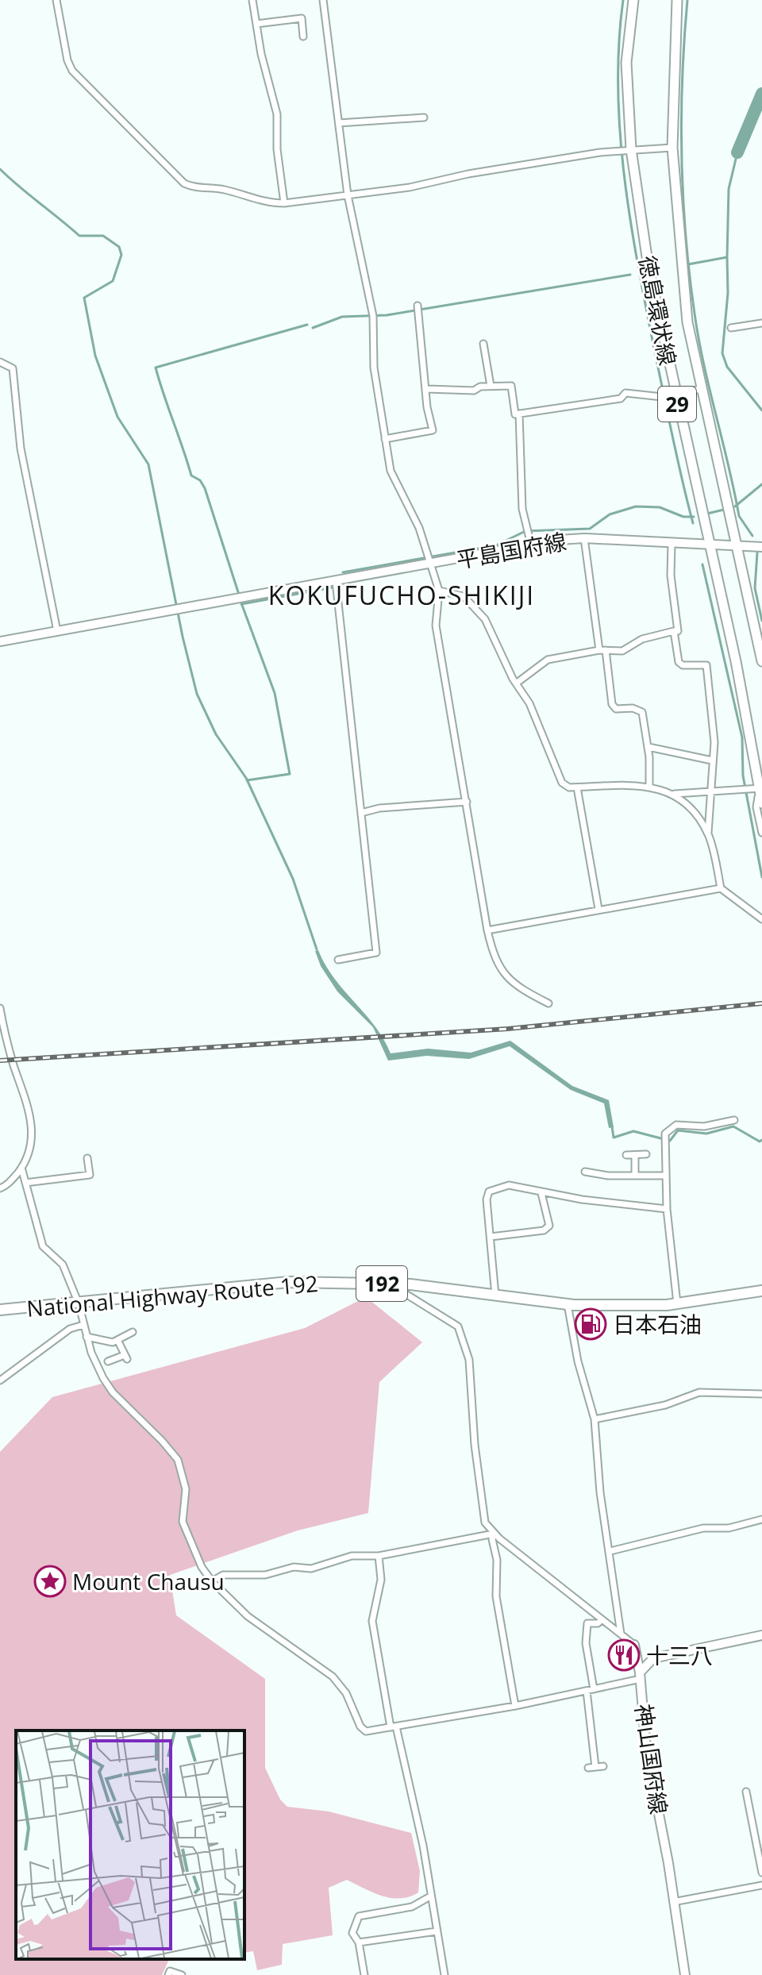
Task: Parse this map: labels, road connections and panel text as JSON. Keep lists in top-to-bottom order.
{
  "streets": {
    "highway": ["192", "National Highway Route 192"],
    "main road": [
      "徳島環状線",
      "29",
      "平島国府線",
      "神山国府線"
    ]
  },
  "crossings": [
    ["徳島環状線", "平島国府線"]
  ],
  "districts": ["KOKUFUCHO-SHIKIJI"],
  "places": {
    "fuel station": ["日本石油"],
    "place": ["Mount Chausu"],
    "restaurant": ["十三八"]
  }
}
